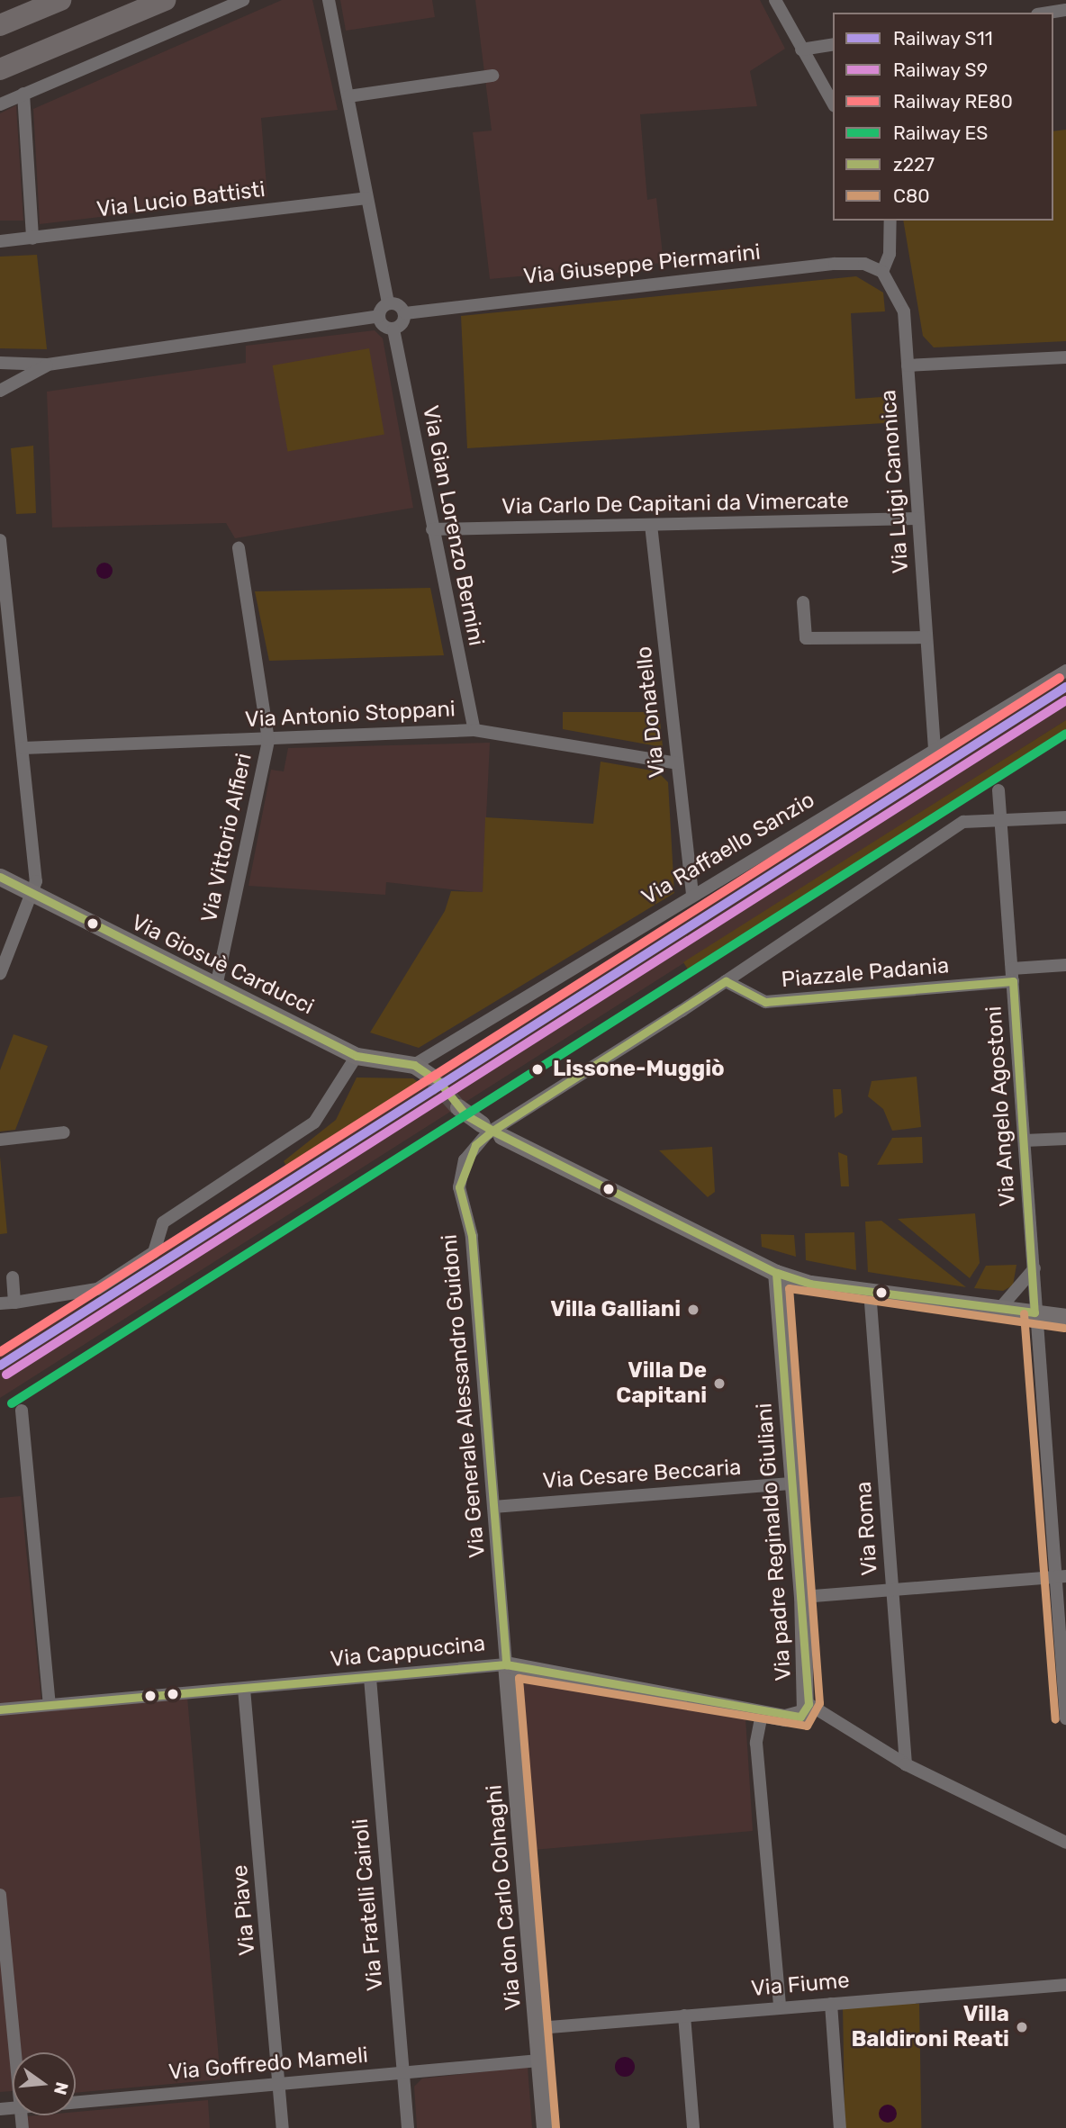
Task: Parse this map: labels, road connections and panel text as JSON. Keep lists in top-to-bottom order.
{
  "streets": {
    "street": [
      "Via Lucio Battisti",
      "Via Giuseppe Piermarini",
      "Via Luigi Canonica",
      "Via Carlo De Capitani da Vimercate",
      "Via Gian Lorenzo Bernini",
      "Via Donatello",
      "Via Antonio Stoppani",
      "Via Vittorio Alfieri",
      "Via Raffaello Sanzio",
      "Via Giosuè Carducci",
      "Piazzale Padania",
      "Via Angelo Agostoni",
      "Via Generale Alessandro Guidoni",
      "Via Cesare Beccaria",
      "Via Roma",
      "Via padre Reginaldo Giuliani",
      "Via Cappuccina",
      "Via don Carlo Colnaghi",
      "Via Fratelli Cairoli",
      "Via Piave",
      "Via Fiume",
      "Via Goffredo Mameli"
    ]
  },
  "crossings": [
    ["Via Giuseppe Piermarini", "Via Luigi Canonica"],
    ["Via Luigi Canonica", "Via Carlo De Capitani da Vimercate"],
    ["Via Luigi Canonica", "Via Raffaello Sanzio"],
    ["Via Carlo De Capitani da Vimercate", "Via Gian Lorenzo Bernini"],
    ["Via Carlo De Capitani da Vimercate", "Via Donatello"],
    ["Via Gian Lorenzo Bernini", "Via Antonio Stoppani"],
    ["Via Donatello", "Via Antonio Stoppani"],
    ["Via Donatello", "Via Raffaello Sanzio"],
    ["Via Antonio Stoppani", "Via Vittorio Alfieri"],
    ["Via Vittorio Alfieri", "Via Giosuè Carducci"],
    ["Via Raffaello Sanzio", "Via Giosuè Carducci"],
    ["Piazzale Padania", "Via Angelo Agostoni"],
    ["Via Generale Alessandro Guidoni", "Via Cesare Beccaria"],
    ["Via Generale Alessandro Guidoni", "Via Cappuccina"],
    ["Via Generale Alessandro Guidoni", "Via don Carlo Colnaghi"],
    ["Via Cesare Beccaria", "Via padre Reginaldo Giuliani"],
    ["Via Roma", "Via padre Reginaldo Giuliani"],
    ["Via padre Reginaldo Giuliani", "Via Cappuccina"],
    ["Via Cappuccina", "Via don Carlo Colnaghi"],
    ["Via Cappuccina", "Via Fratelli Cairoli"],
    ["Via Cappuccina", "Via Piave"],
    ["Via don Carlo Colnaghi", "Via Fiume"],
    ["Via don Carlo Colnaghi", "Via Goffredo Mameli"],
    ["Via Fratelli Cairoli", "Via Goffredo Mameli"],
    ["Via Piave", "Via Goffredo Mameli"]
  ],
  "places": [
    "Lissone-Muggiò",
    "Villa Galliani",
    "Villa De Capitani",
    "Villa Baldironi Reati"
  ],
  "lines": [
    "rail line RE80",
    "rail line S11",
    "rail line S9",
    "rail line ES",
    "transit line z227",
    "transit line C80"
  ],
  "legend": [
    "Railway S11",
    "Railway S9",
    "Railway RE80",
    "Railway ES",
    "z227",
    "C80"
  ],
  "north": "right"
}
